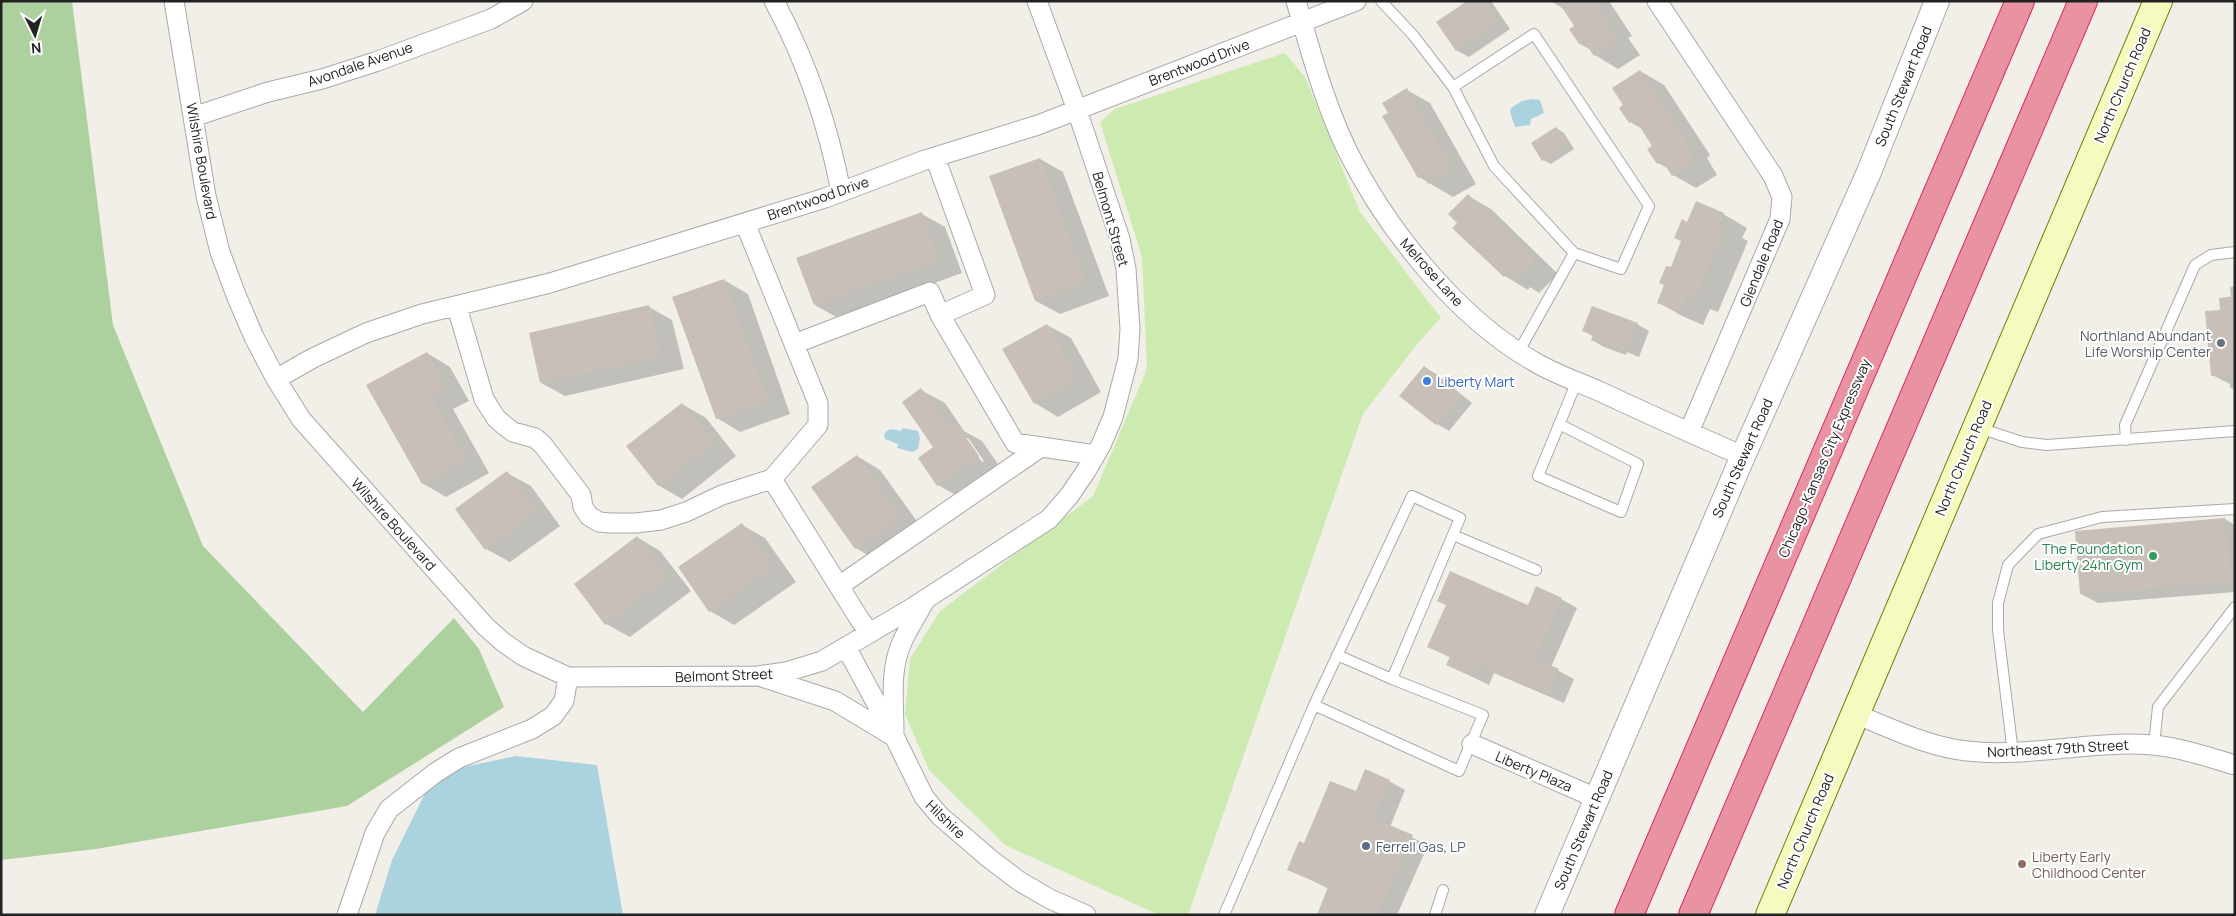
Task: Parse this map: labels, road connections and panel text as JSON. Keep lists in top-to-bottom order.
{
  "streets": {
    "highway": ["Chicago-Kansas City Expressway"],
    "main road": ["North Church Road"],
    "street": [
      "Brentwood Drive",
      "Avondale Avenue",
      "South Stewart Road",
      "Wilshire Boulevard",
      "Belmont Street",
      "Glendale Road",
      "Melrose Lane",
      "Northeast 79th Street",
      "Liberty Plaza",
      "Hilshire"
    ]
  },
  "crossings": [
    ["Brentwood Drive", "Wilshire Boulevard"],
    ["Brentwood Drive", "Belmont Street"],
    ["Brentwood Drive", "Melrose Lane"],
    ["Avondale Avenue", "Wilshire Boulevard"],
    ["North Church Road", "Northeast 79th Street"],
    ["South Stewart Road", "Melrose Lane"],
    ["South Stewart Road", "Liberty Plaza"],
    ["Wilshire Boulevard", "Belmont Street"],
    ["Belmont Street", "Hilshire"],
    ["Glendale Road", "Melrose Lane"]
  ],
  "places": [
    "Northland Abundant Life Worship Center",
    "Liberty Mart",
    "The Foundation Liberty 24hr Gym",
    "Ferrell Gas, LP",
    "Liberty Early Childhood Center"
  ],
  "north": "bottom"
}
